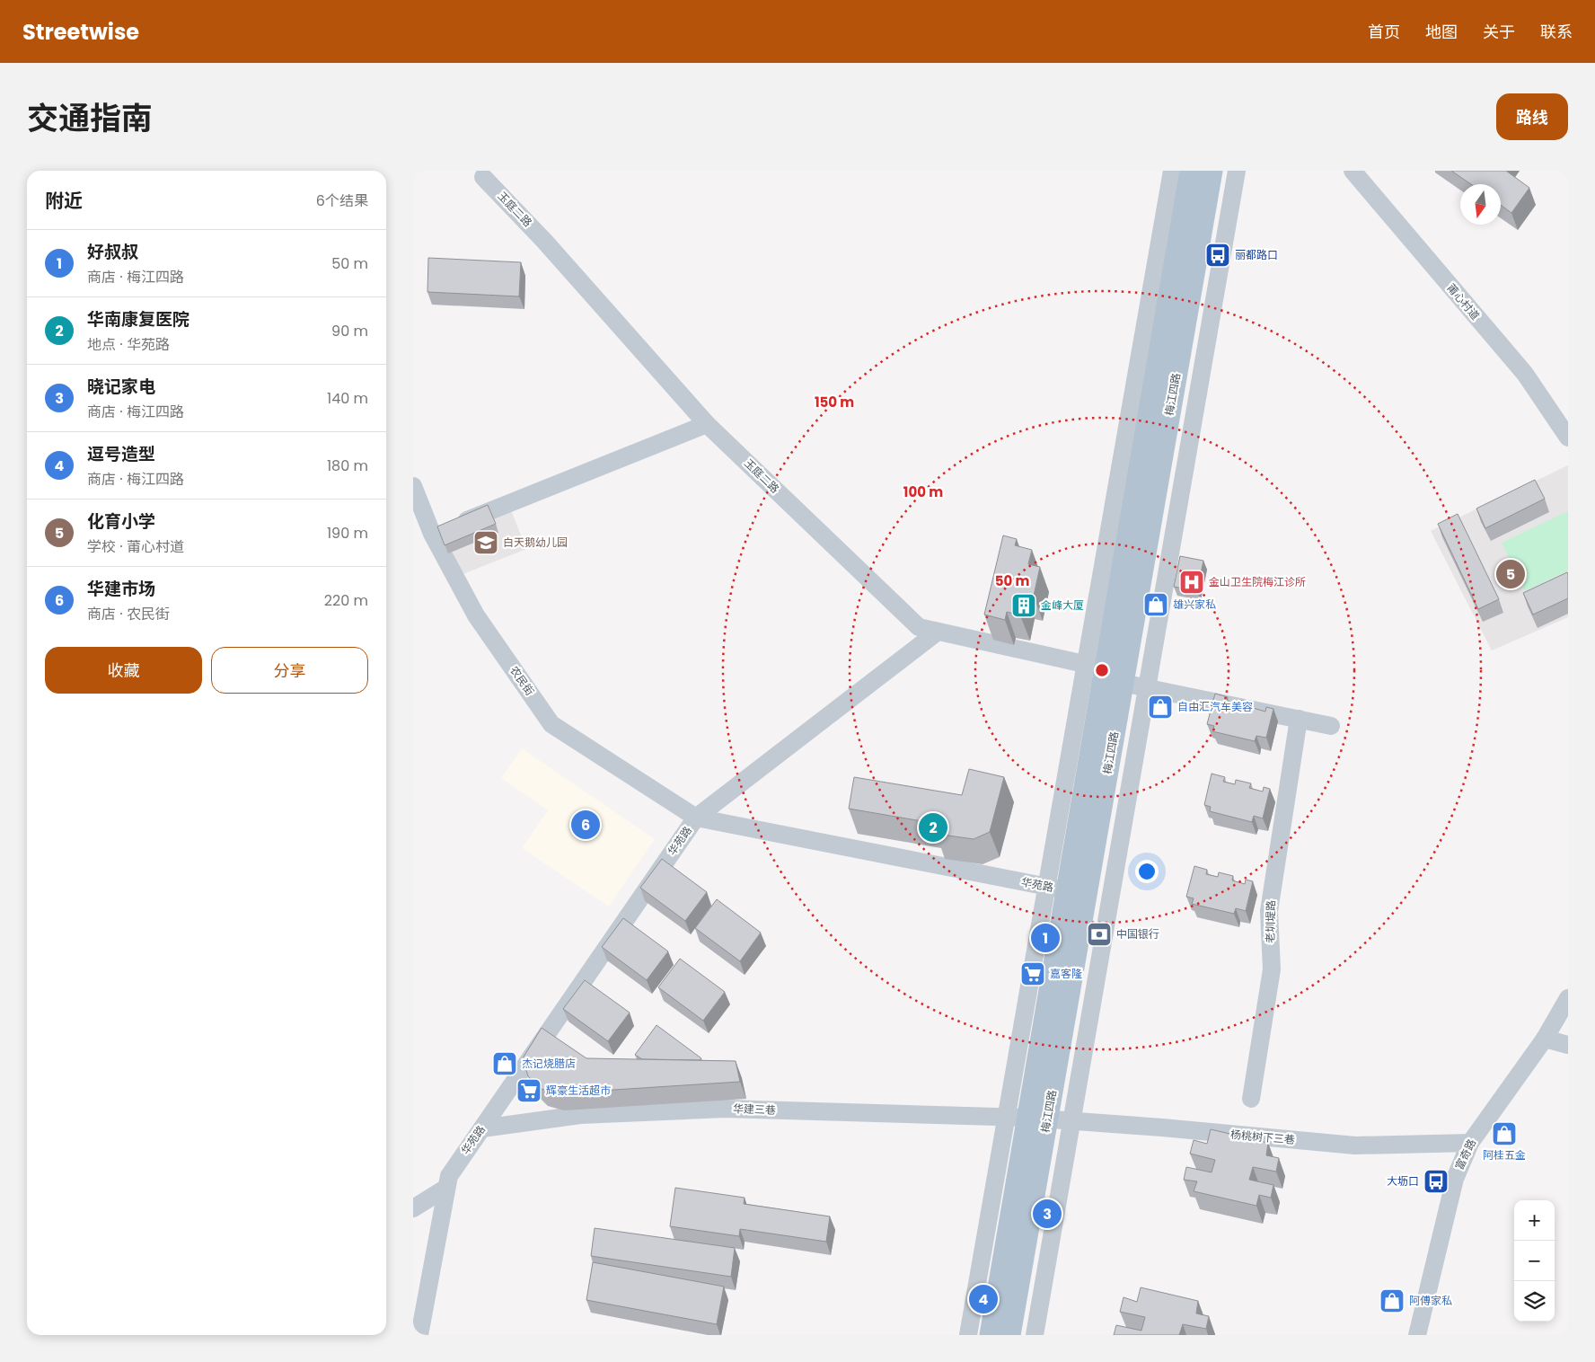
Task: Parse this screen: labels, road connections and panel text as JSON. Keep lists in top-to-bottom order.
{
  "streets": {
    "main road": ["梅江四路"],
    "street": [
      "玉庭二路",
      "莆心村道",
      "农民街",
      "华苑路",
      "老圳堤路",
      "华建三巷",
      "杨桃树下三巷",
      "富奇路"
    ]
  },
  "crossings": [
    ["玉庭二路", "梅江四路"],
    ["玉庭二路", "老圳堤路"],
    ["梅江四路", "华苑路"],
    ["梅江四路", "华建三巷"],
    ["梅江四路", "杨桃树下三巷"],
    ["农民街", "华苑路"],
    ["华苑路", "华建三巷"],
    ["华建三巷", "杨桃树下三巷"],
    ["杨桃树下三巷", "富奇路"]
  ],
  "places": {
    "bus stop": ["丽都路口", "大坜口"],
    "school or university": ["白天鹅幼儿园"],
    "hospital": ["金山卫生院梅江诊所"],
    "shop": [
      "雄兴家私",
      "自由汇汽车美容",
      "杰记烧腊店",
      "阿桂五金",
      "阿傅家私"
    ],
    "building": ["金峰大厦"],
    "bank": ["中国银行"],
    "supermarket": ["嘉客隆", "辉豪生活超市"]
  },
  "north": "bottom",
  "page": {
    "header": "Streetwise",
    "nav": [
      "首页",
      "地图",
      "关于",
      "联系"
    ],
    "title": "交通指南",
    "buttons": [
      "路线",
      ["收藏", "分享"]
    ],
    "heading": ["附近", "6个结果"],
    "list": [
      {
        "mark": "1",
        "name": "好叔叔",
        "note": "商店 · 梅江四路",
        "value": "50 m"
      },
      {
        "mark": "2",
        "name": "华南康复医院",
        "note": "地点 · 华苑路",
        "value": "90 m"
      },
      {
        "mark": "3",
        "name": "晓记家电",
        "note": "商店 · 梅江四路",
        "value": "140 m"
      },
      {
        "mark": "4",
        "name": "逗号造型",
        "note": "商店 · 梅江四路",
        "value": "180 m"
      },
      {
        "mark": "5",
        "name": "化育小学",
        "note": "学校 · 莆心村道",
        "value": "190 m"
      },
      {
        "mark": "6",
        "name": "华建市场",
        "note": "商店 · 农民街",
        "value": "220 m"
      }
    ],
    "pins": [
      "5",
      "6",
      "2",
      "1",
      "3",
      "4"
    ],
    "map_buttons": ["+", "−"]
  },
  "rings": ["150 m", "100 m", "50 m"]
}
